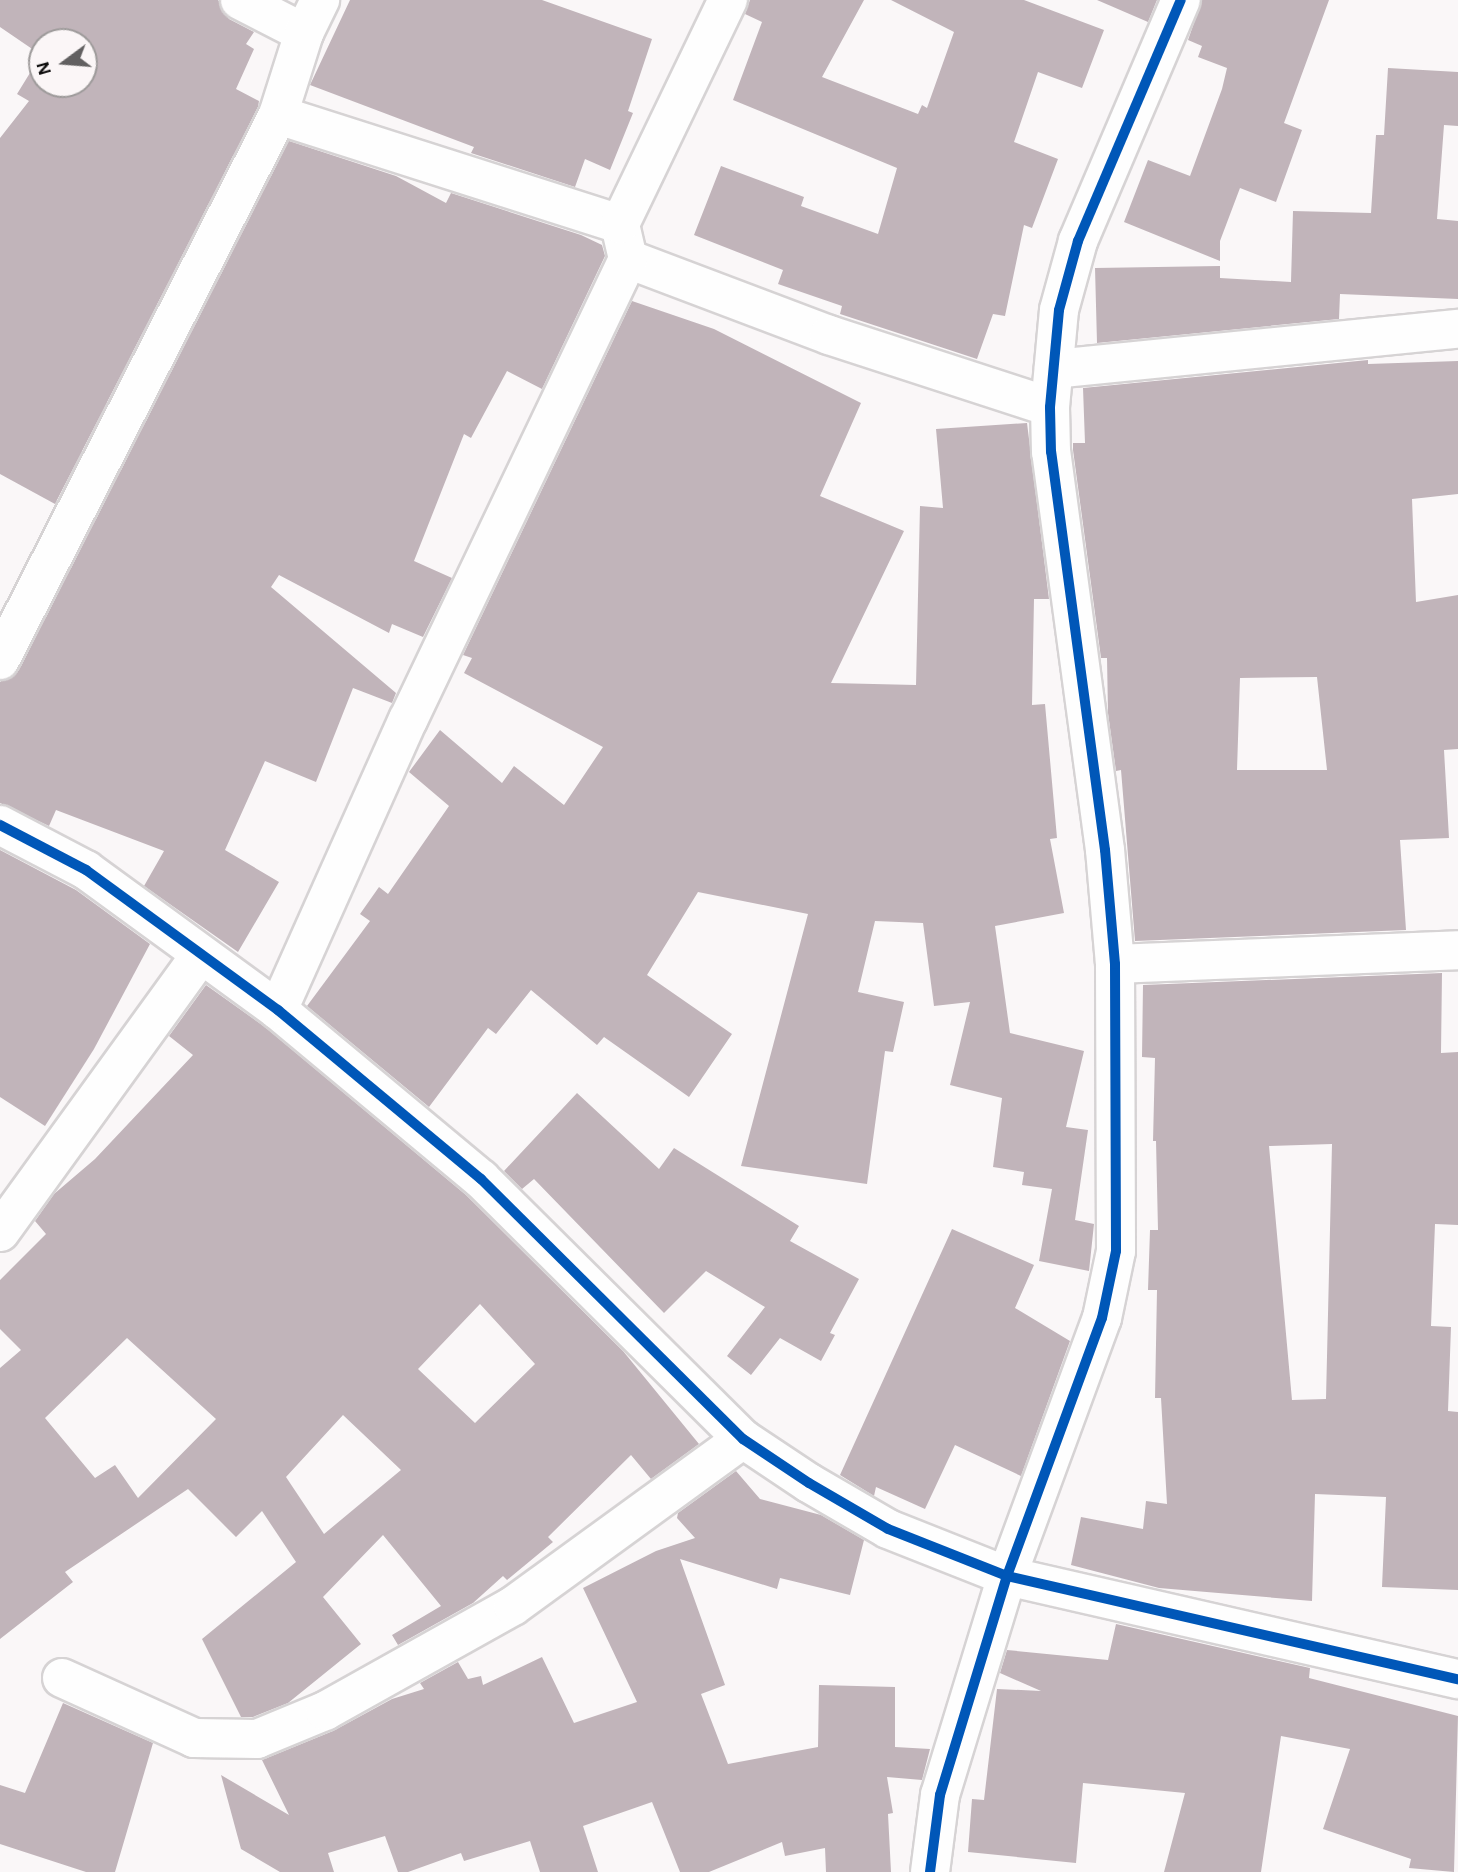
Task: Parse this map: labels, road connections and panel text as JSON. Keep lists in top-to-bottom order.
{
  "north": "left"
}
